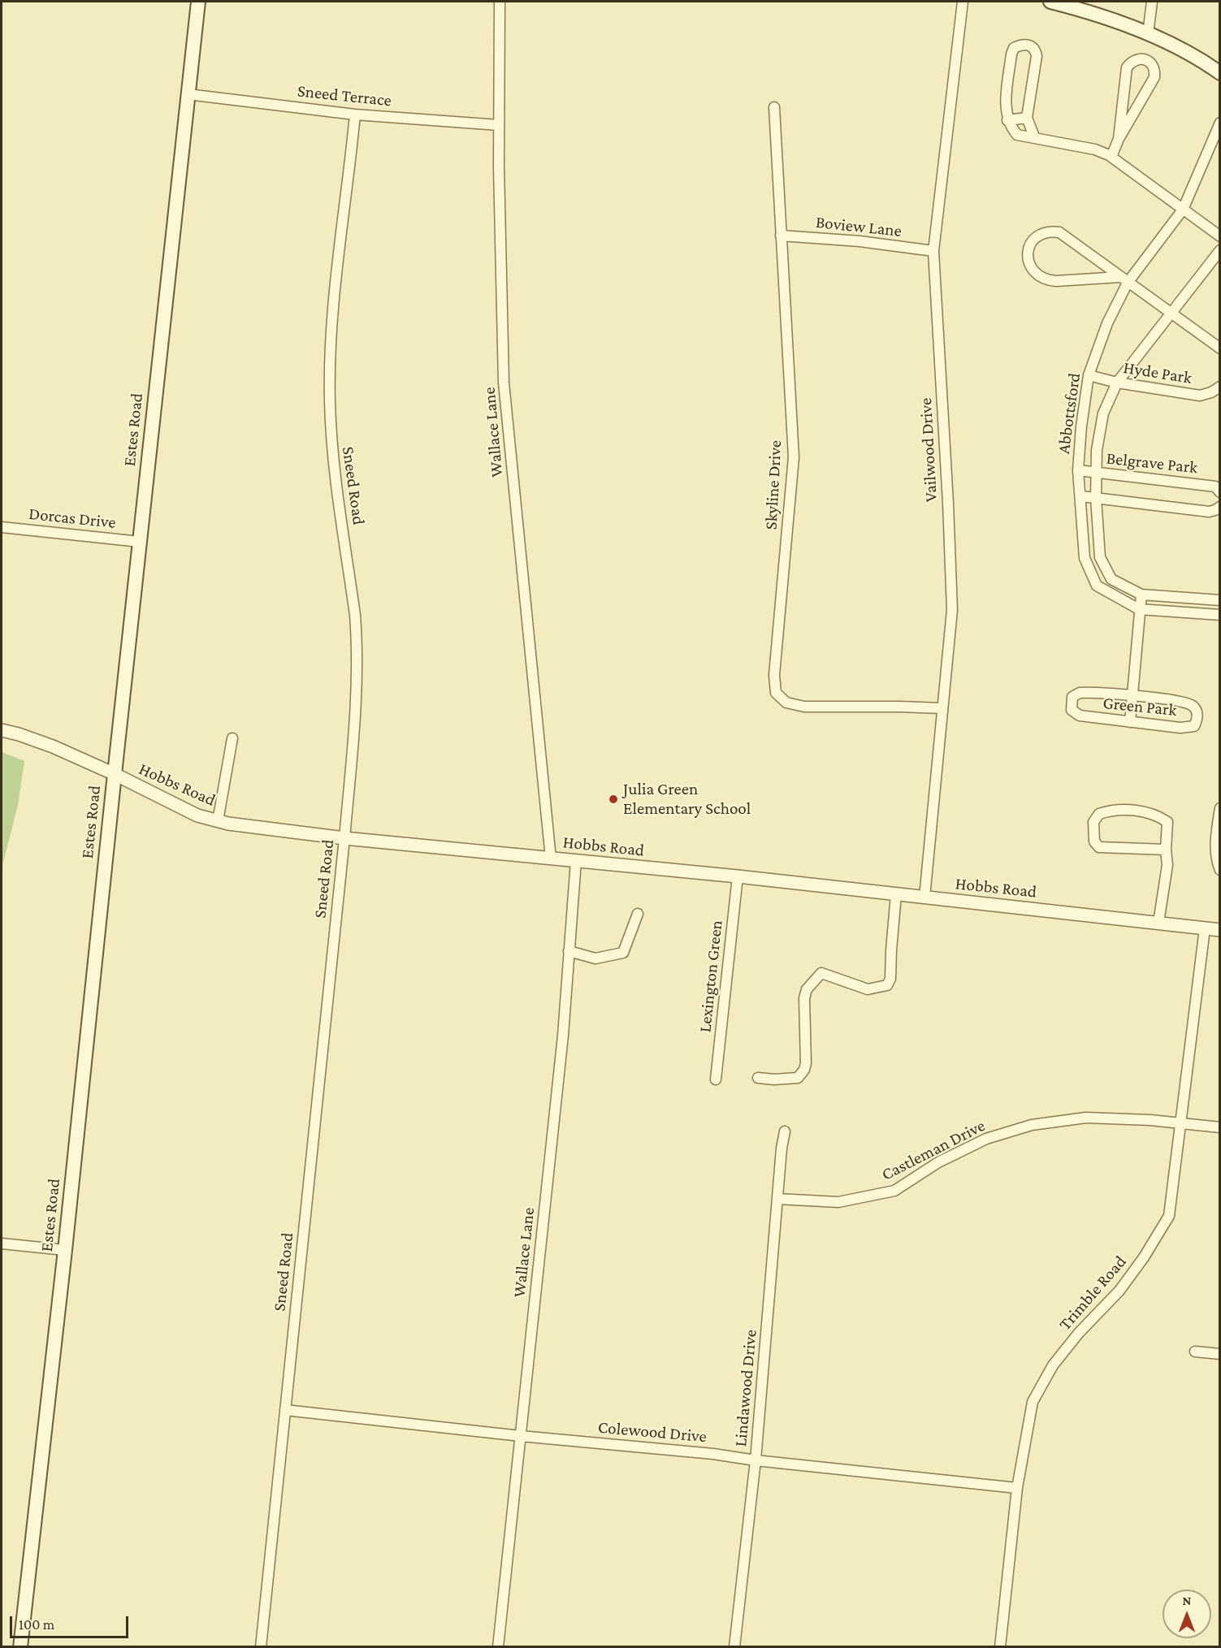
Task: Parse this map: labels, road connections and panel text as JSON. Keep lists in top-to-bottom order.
{
  "streets": {
    "main road": ["Estes Road"],
    "street": [
      "Sneed Terrace",
      "Boview Lane",
      "Hyde Park",
      "Abbottsford",
      "Wallace Lane",
      "Vailwood Drive",
      "Belgrave Park",
      "Skyline Drive",
      "Sneed Road",
      "Dorcas Drive",
      "Green Park",
      "Hobbs Road",
      "Lexington Green",
      "Castleman Drive",
      "Trimble Road",
      "Lindawood Drive",
      "Colewood Drive"
    ]
  },
  "crossings": [
    ["Sneed Terrace", "Estes Road"],
    ["Sneed Terrace", "Wallace Lane"],
    ["Sneed Terrace", "Sneed Road"],
    ["Boview Lane", "Vailwood Drive"],
    ["Boview Lane", "Skyline Drive"],
    ["Hyde Park", "Abbottsford"],
    ["Abbottsford", "Belgrave Park"],
    ["Estes Road", "Dorcas Drive"],
    ["Estes Road", "Hobbs Road"],
    ["Wallace Lane", "Hobbs Road"],
    ["Wallace Lane", "Colewood Drive"],
    ["Vailwood Drive", "Skyline Drive"],
    ["Vailwood Drive", "Hobbs Road"],
    ["Sneed Road", "Hobbs Road"],
    ["Sneed Road", "Colewood Drive"],
    ["Hobbs Road", "Lexington Green"],
    ["Hobbs Road", "Trimble Road"],
    ["Castleman Drive", "Trimble Road"],
    ["Castleman Drive", "Lindawood Drive"],
    ["Trimble Road", "Colewood Drive"],
    ["Lindawood Drive", "Colewood Drive"]
  ],
  "places": ["Julia Green Elementary School"],
  "scale_bar": "100 m",
  "north": "top"
}
